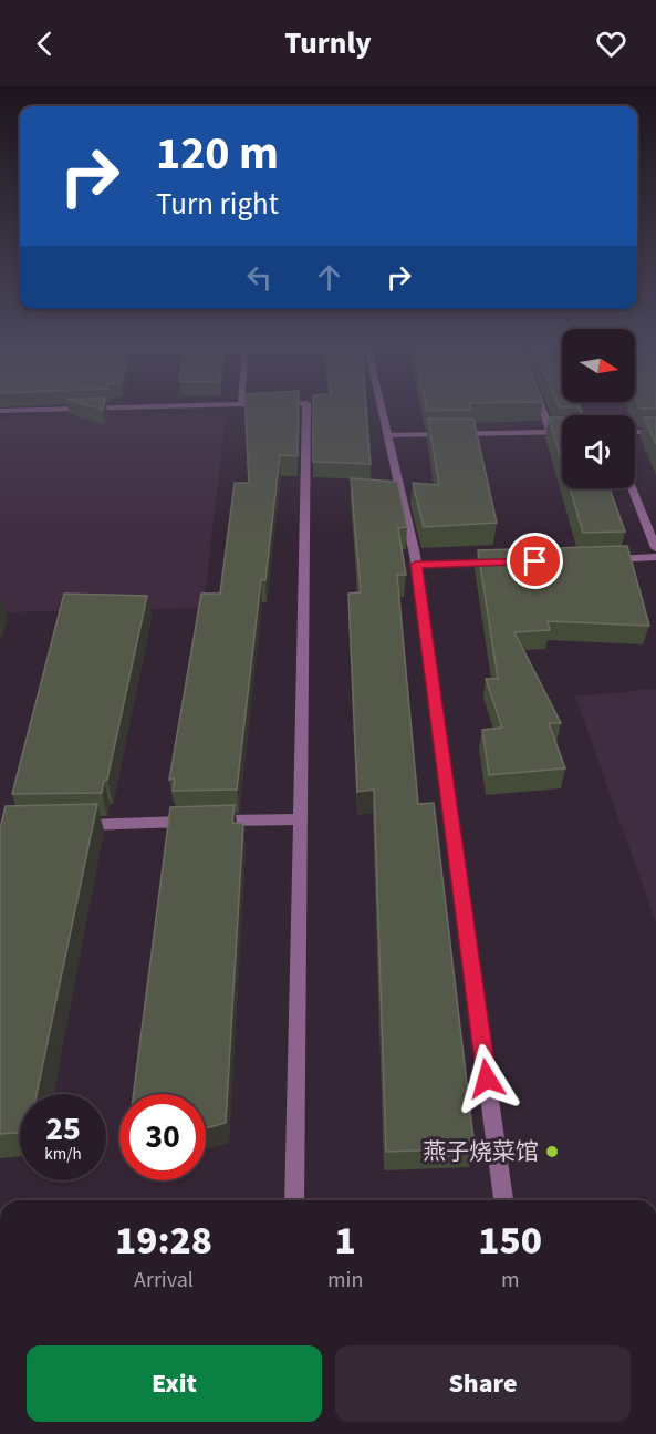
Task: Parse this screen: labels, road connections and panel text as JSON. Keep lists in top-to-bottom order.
{
  "places": ["燕子烧菜馆"],
  "north": "right",
  "page": {
    "header": "Turnly",
    "turn": ["120 m", "Turn right"],
    "speed": "25 km/h",
    "limit": "30",
    "eta": [
      "19:28",
      "Arrival",
      "1",
      "min",
      "150",
      "m"
    ],
    "buttons": ["Exit", "Share"]
  }
}
